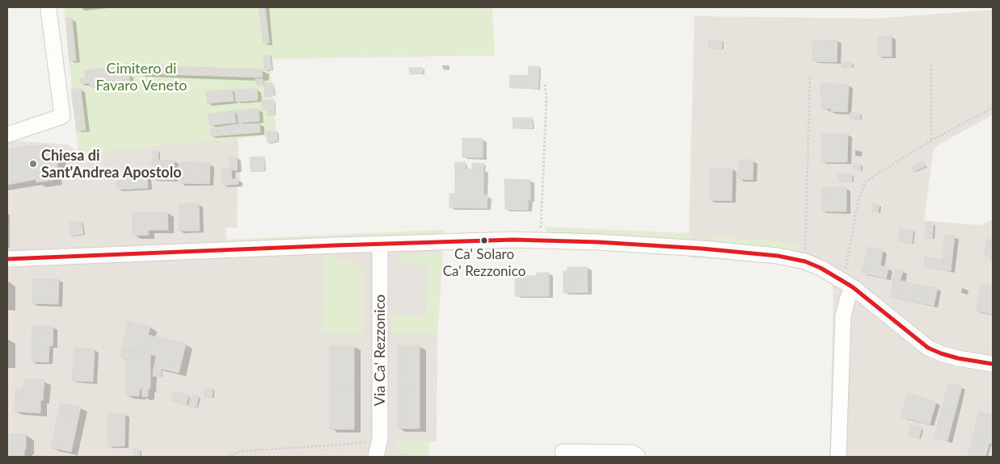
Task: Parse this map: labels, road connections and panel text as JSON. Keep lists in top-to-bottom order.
{
  "streets": {
    "street": ["Via Ca' Rezzonico"]
  },
  "parks": ["Cimitero di Favaro Veneto"],
  "places": ["Chiesa di Sant'Andrea Apostolo", "Ca' Solaro Ca' Rezzonico"]
}
